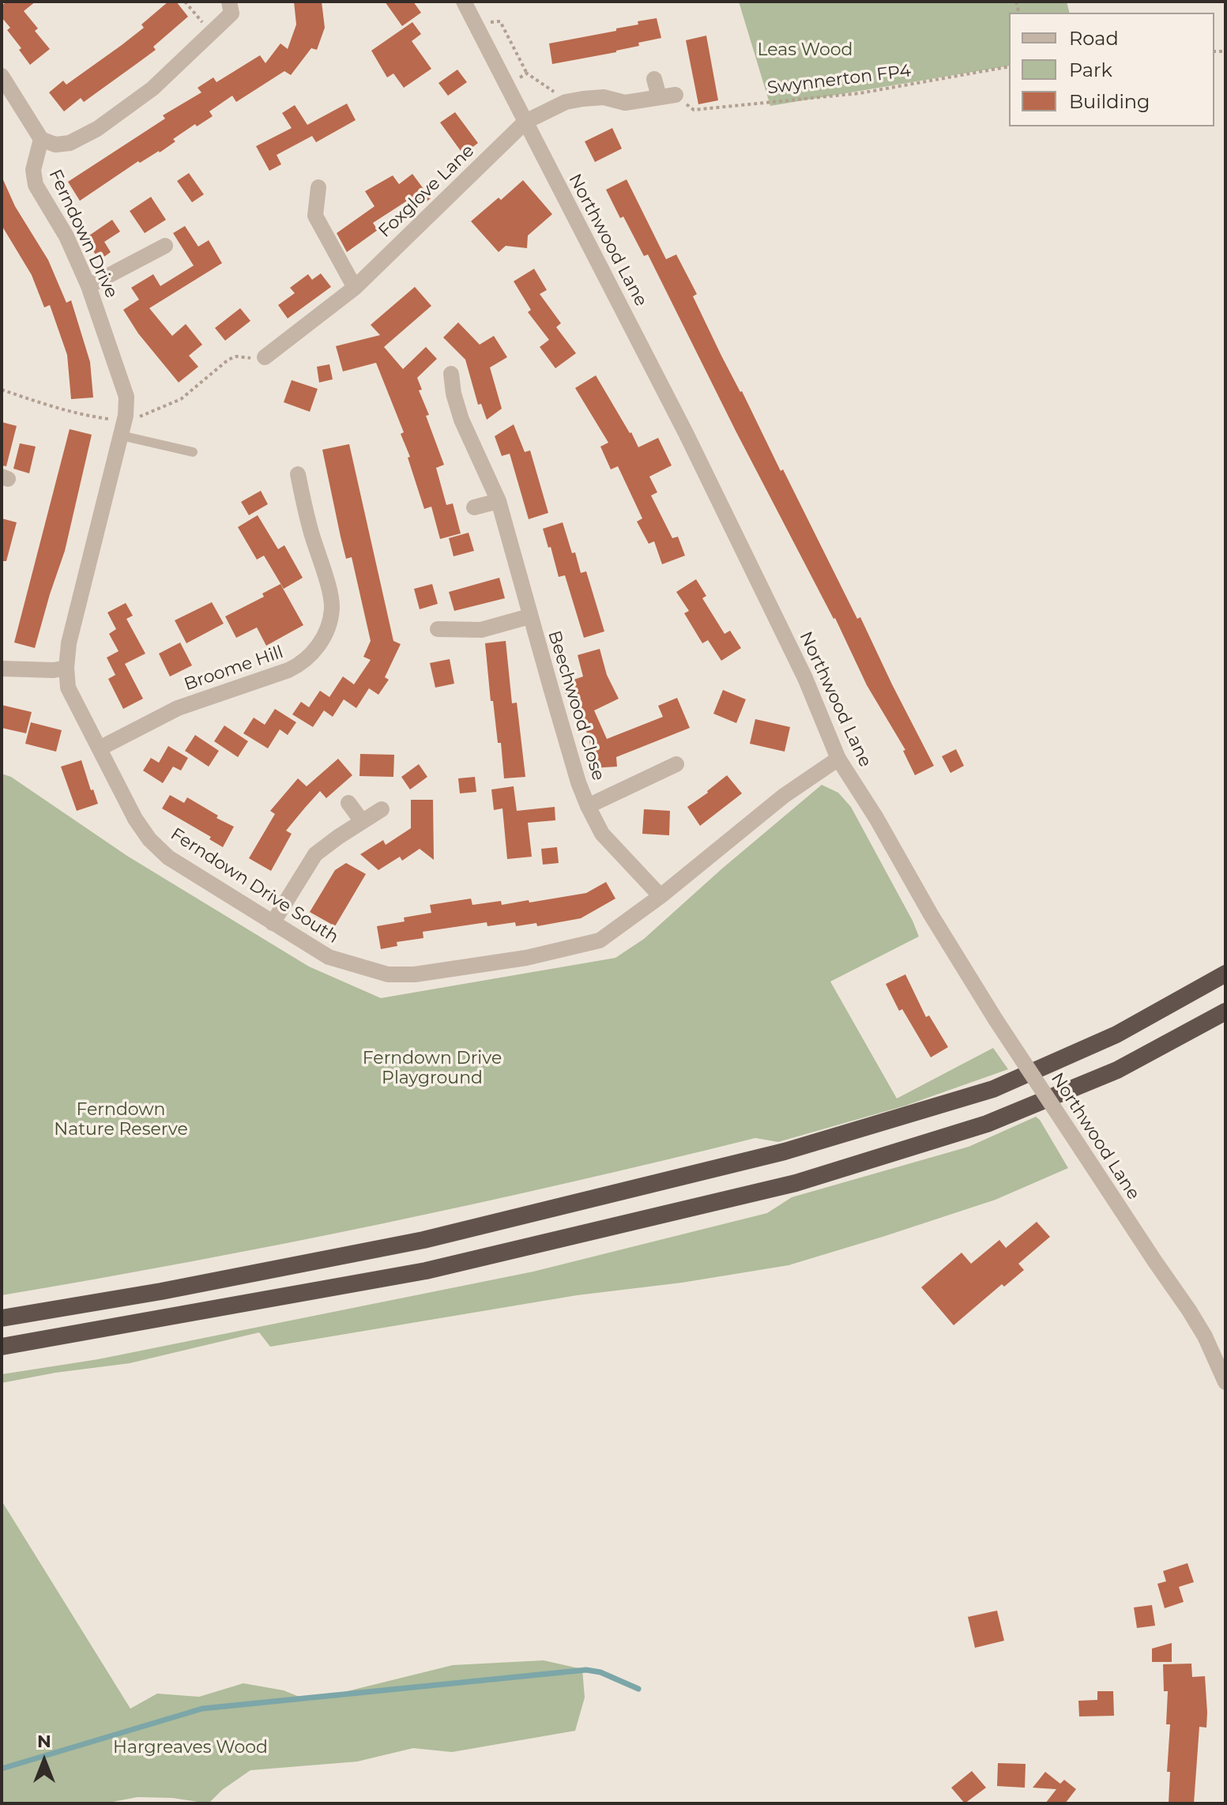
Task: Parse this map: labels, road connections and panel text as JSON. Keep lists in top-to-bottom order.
{
  "streets": {
    "street": [
      "Foxglove Lane",
      "Ferndown Drive",
      "Northwood Lane",
      "Broome Hill",
      "Beechwood Close",
      "Ferndown Drive South"
    ],
    "path": ["Swynnerton FP4"]
  },
  "crossings": [
    ["Swynnerton FP4", "Foxglove Lane"],
    ["Foxglove Lane", "Northwood Lane"],
    ["Ferndown Drive", "Ferndown Drive South"],
    ["Northwood Lane", "Ferndown Drive South"],
    ["Broome Hill", "Ferndown Drive South"],
    ["Beechwood Close", "Ferndown Drive South"]
  ],
  "parks": [
    "Leas Wood",
    "Ferndown Drive Playground",
    "Ferndown Nature Reserve",
    "Hargreaves Wood"
  ],
  "legend": ["Road", "Park", "Building"],
  "north": "top"
}
